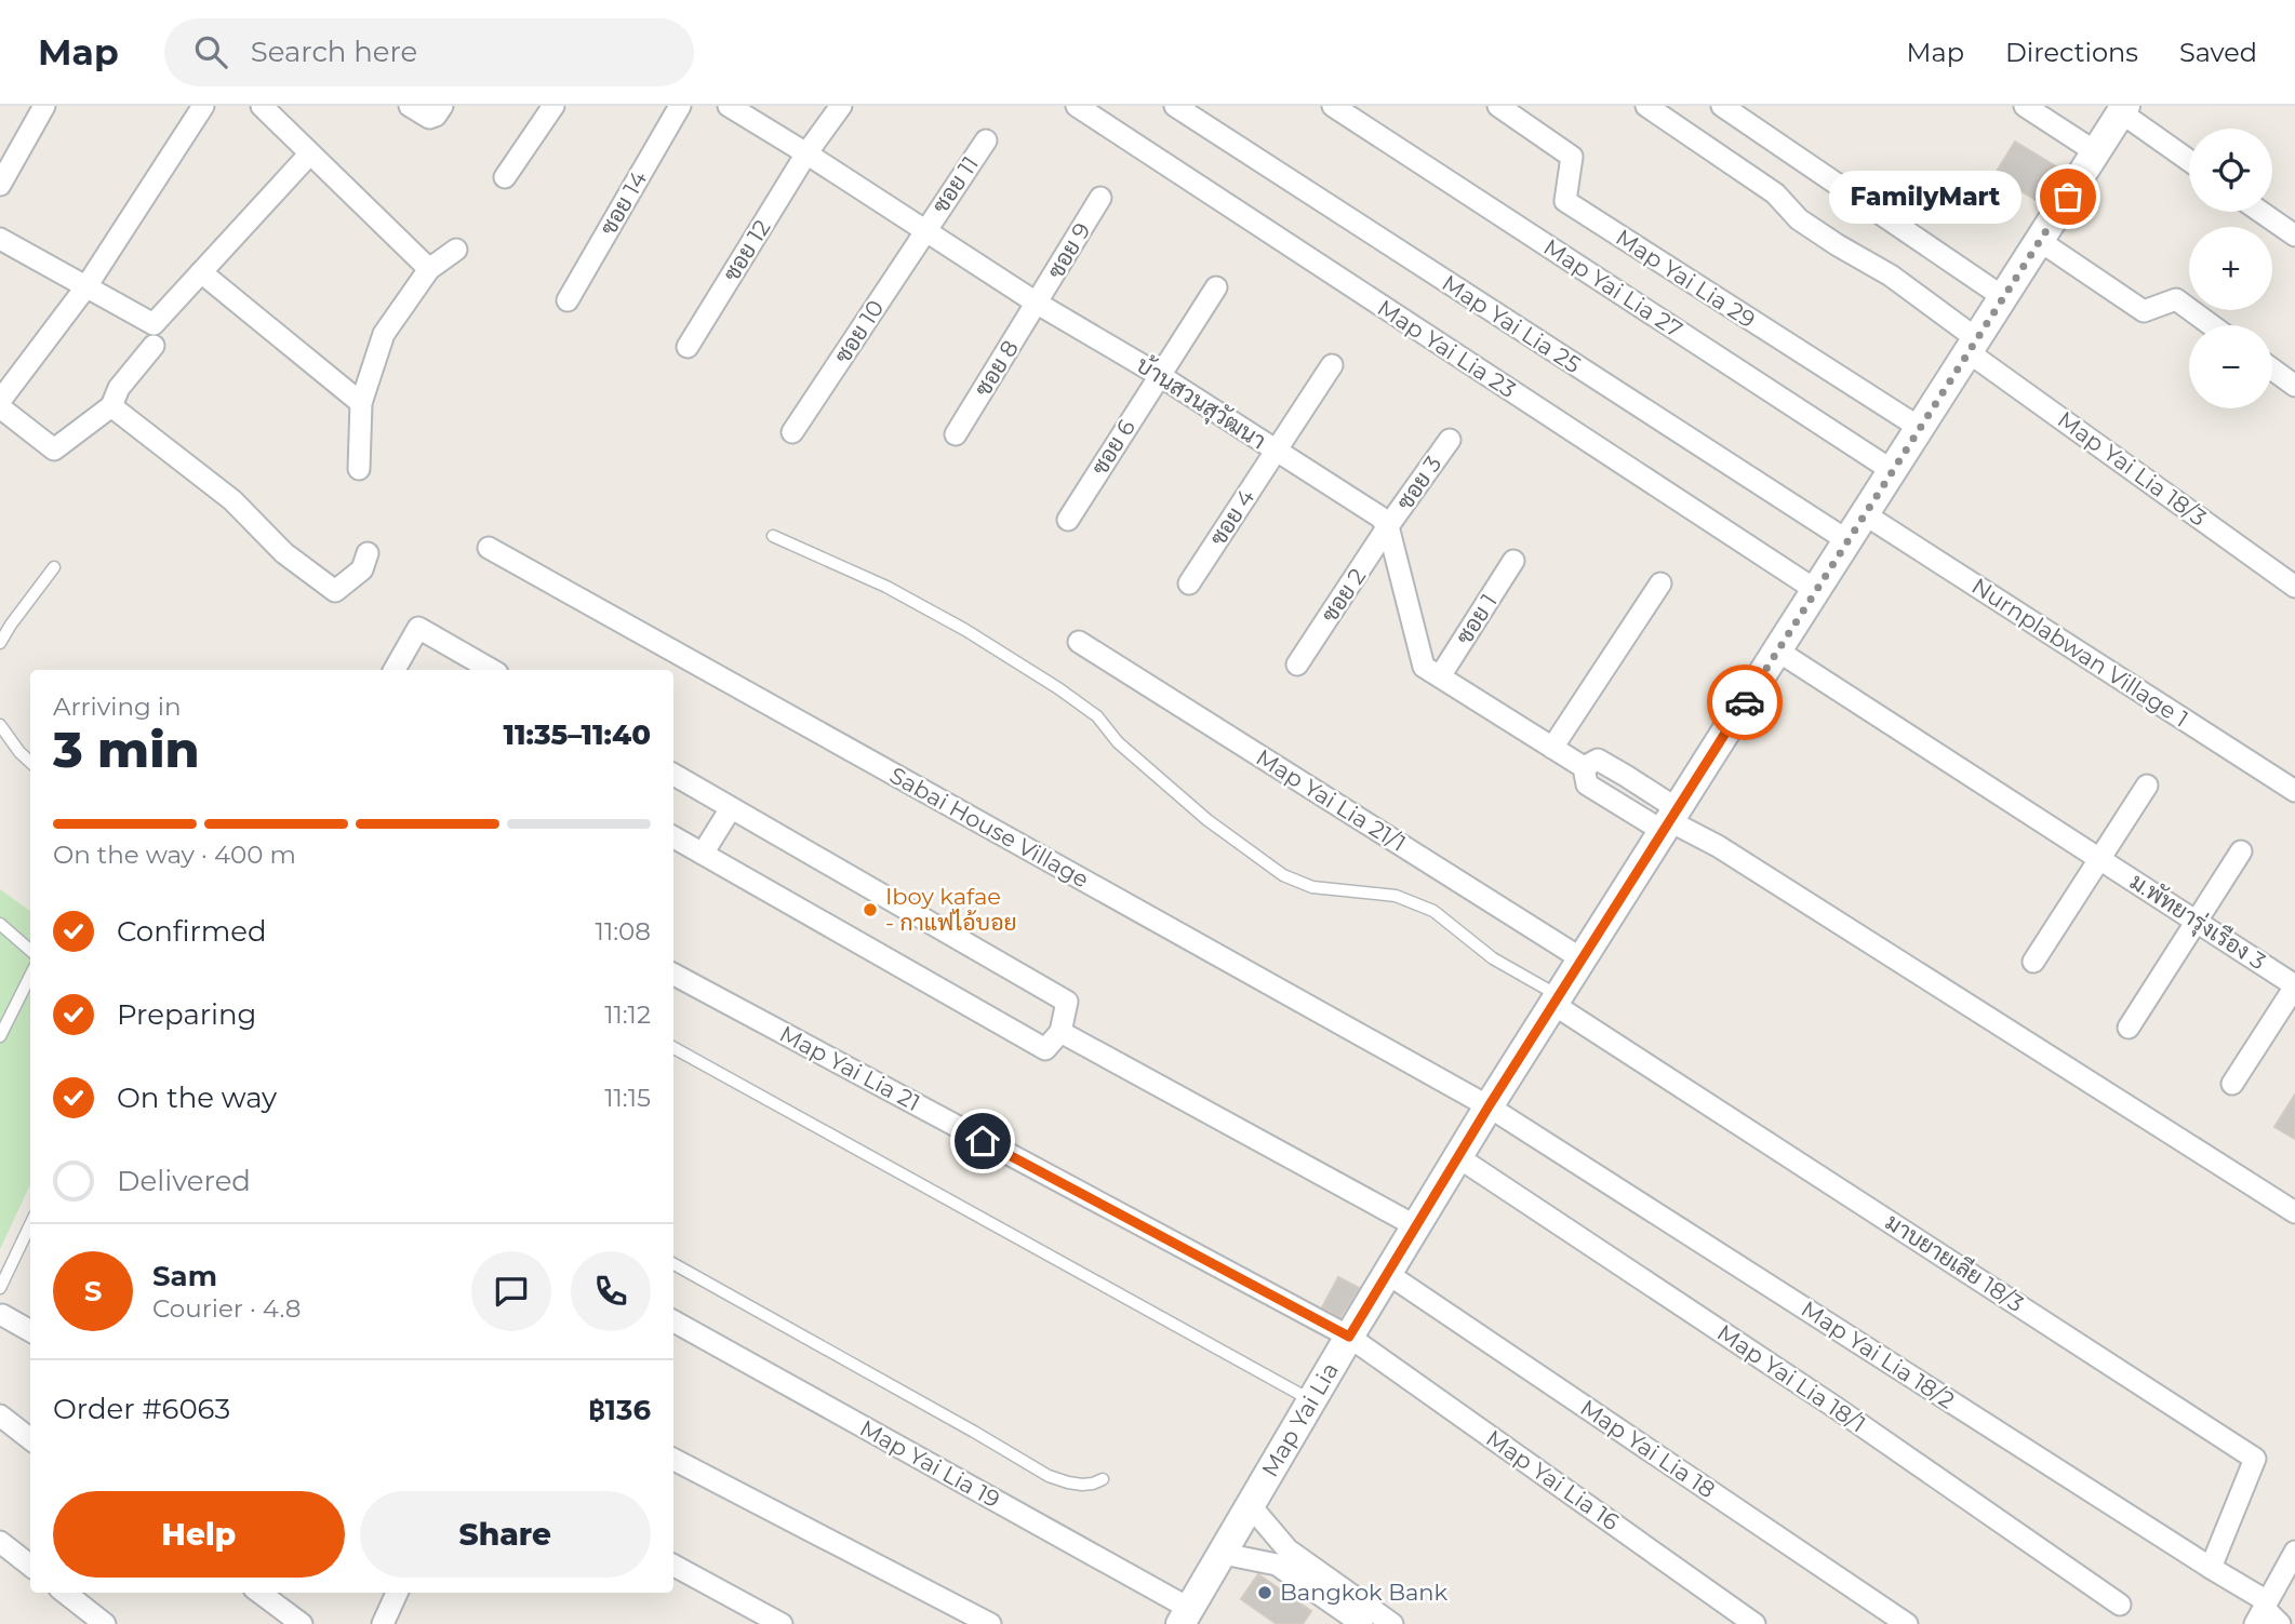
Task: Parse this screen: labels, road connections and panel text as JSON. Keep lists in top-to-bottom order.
{
  "streets": {
    "street": [
      "ซอย 11",
      "ซอย 14",
      "ซอย 12",
      "ซอย 9",
      "Map Yai Lia 29",
      "Map Yai Lia 27",
      "Map Yai Lia 25",
      "ซอย 10",
      "Map Yai Lia 23",
      "ซอย 8",
      "บ้านสวนสุวัฒนา",
      "ซอย 6",
      "Map Yai Lia 18/3",
      "ซอย 3",
      "ซอย 4",
      "ซอย 2",
      "ซอย 1",
      "Nurnplabwan Village 1",
      "Map Yai Lia 21/1",
      "Sabai House Village",
      "ม.พัทยารุ่งเรือง 3",
      "Map Yai Lia 21",
      "มาบยายเลีย 18/3",
      "Map Yai Lia 18/2",
      "Map Yai Lia 18/1",
      "Map Yai Lia",
      "Map Yai Lia 18",
      "Map Yai Lia 19",
      "Map Yai Lia 16"
    ]
  },
  "crossings": [
    ["ซอย 11", "ซอย 10"],
    ["ซอย 11", "บ้านสวนสุวัฒนา"],
    ["ซอย 12", "บ้านสวนสุวัฒนา"],
    ["ซอย 9", "ซอย 8"],
    ["ซอย 9", "บ้านสวนสุวัฒนา"],
    ["Map Yai Lia 29", "Map Yai Lia"],
    ["Map Yai Lia 27", "Map Yai Lia"],
    ["Map Yai Lia 25", "Map Yai Lia"],
    ["ซอย 10", "บ้านสวนสุวัฒนา"],
    ["Map Yai Lia 23", "Map Yai Lia"],
    ["ซอย 8", "บ้านสวนสุวัฒนา"],
    ["บ้านสวนสุวัฒนา", "ซอย 6"],
    ["บ้านสวนสุวัฒนา", "ซอย 3"],
    ["บ้านสวนสุวัฒนา", "ซอย 4"],
    ["บ้านสวนสุวัฒนา", "ซอย 2"],
    ["Map Yai Lia 18/3", "Map Yai Lia"],
    ["ซอย 3", "ซอย 2"],
    ["Nurnplabwan Village 1", "Map Yai Lia"],
    ["Map Yai Lia 21/1", "Map Yai Lia"],
    ["Sabai House Village", "Map Yai Lia 18/2"],
    ["Sabai House Village", "Map Yai Lia"],
    ["ม.พัทยารุ่งเรือง 3", "Map Yai Lia"],
    ["Map Yai Lia 21", "Map Yai Lia"],
    ["Map Yai Lia 21", "Map Yai Lia 16"],
    ["มาบยายเลีย 18/3", "Map Yai Lia 18/2"],
    ["มาบยายเลีย 18/3", "Map Yai Lia"],
    ["Map Yai Lia 18/2", "Map Yai Lia"],
    ["Map Yai Lia 18/1", "Map Yai Lia"],
    ["Map Yai Lia", "Map Yai Lia 18"],
    ["Map Yai Lia", "Map Yai Lia 19"],
    ["Map Yai Lia", "Map Yai Lia 16"]
  ],
  "places": ["FamilyMart", "Iboy kafae - กาแฟไอ้บอย", "Bangkok Bank"],
  "page": {
    "header": "Map",
    "search": "Search here",
    "nav": ["Map", "Directions", "Saved"],
    "map_buttons": ["+", "−"],
    "bubble": "FamilyMart",
    "heading": ["3 min", "Arriving in", "11:35–11:40"],
    "panel": [
      "Sam",
      "Courier · 4.8",
      "Order #6063",
      "฿136"
    ],
    "bar": "On the way · 400 m",
    "list": [
      ["Confirmed", "11:08"],
      ["Preparing", "11:12"],
      ["On the way", "11:15"],
      "Delivered"
    ],
    "round": "S",
    "buttons": ["Help", "Share"]
  }
}
